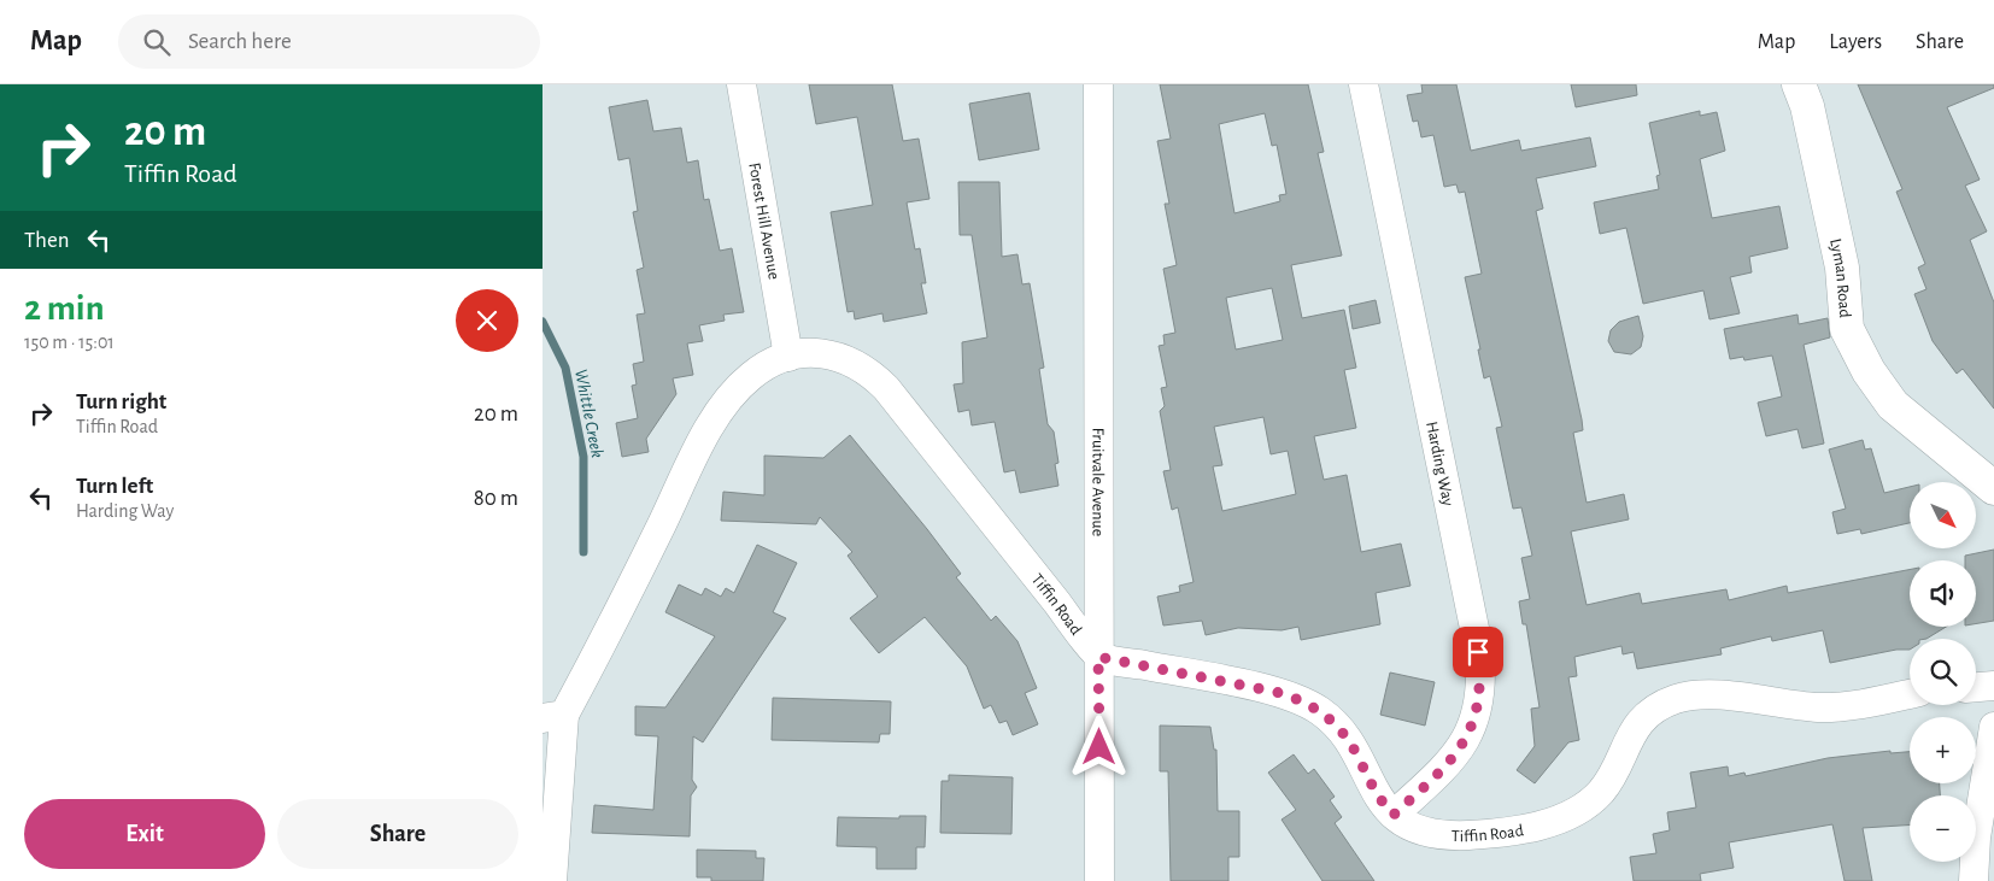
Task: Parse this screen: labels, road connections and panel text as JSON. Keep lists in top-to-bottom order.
{
  "streets": {
    "street": [
      "Forest Hill Avenue",
      "Lyman Road",
      "Harding Way",
      "Fruitvale Avenue",
      "Tiffin Road"
    ]
  },
  "crossings": [
    ["Forest Hill Avenue", "Tiffin Road"],
    ["Harding Way", "Tiffin Road"],
    ["Fruitvale Avenue", "Tiffin Road"]
  ],
  "water": ["Whittle Creek"],
  "north": "bottom right",
  "page": {
    "header": "Map",
    "search": "Search here",
    "nav": ["Map", "Layers", "Share"],
    "turn": ["20 m", "Tiffin Road"],
    "then": "Then",
    "heading": ["2 min", "150 m · 15:01"],
    "list": [
      {
        "name": "Turn right",
        "note": "Tiffin Road",
        "value": "20 m"
      },
      {
        "name": "Turn left",
        "note": "Harding Way",
        "value": "80 m"
      }
    ],
    "map_buttons": ["+", "−"],
    "buttons": ["Exit", "Share"]
  }
}
